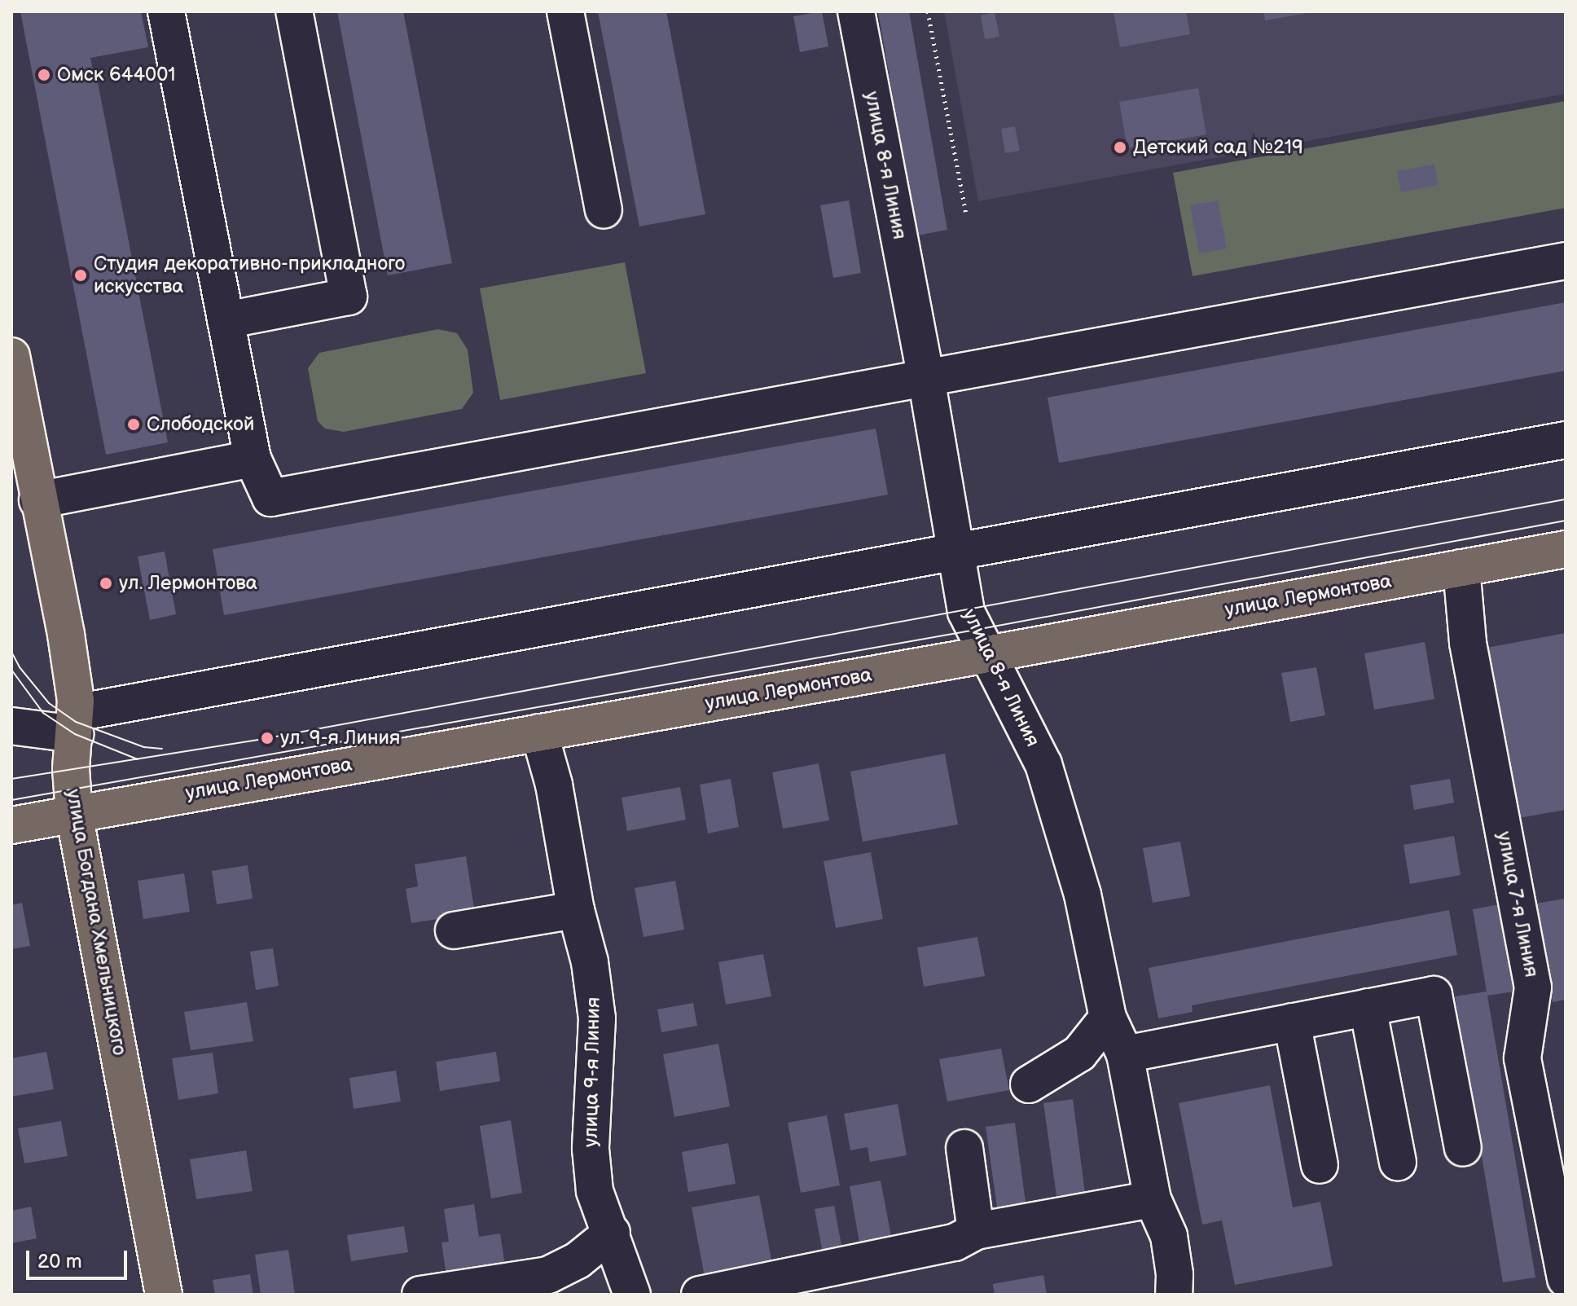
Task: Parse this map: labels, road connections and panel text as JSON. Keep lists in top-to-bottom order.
{
  "streets": {
    "main road": ["улица Лермонтова", "улица Богдана Хмельницкого"],
    "street": ["улица 8-я Линия", "улица 7-я Линия", "улица 9-я Линия"]
  },
  "crossings": [
    ["улица 8-я Линия", "улица Лермонтова"],
    ["улица Лермонтова", "улица 7-я Линия"],
    ["улица Лермонтова", "улица Богдана Хмельницкого"],
    ["улица Лермонтова", "улица 9-я Линия"]
  ],
  "places": [
    "Омск 644001",
    "Детский сад №219",
    "Студия декоративно-прикладного искусства",
    "Слободской",
    "ул. Лермонтова",
    "ул. 9-я Линия"
  ],
  "scale_bar": "20 m"
}
